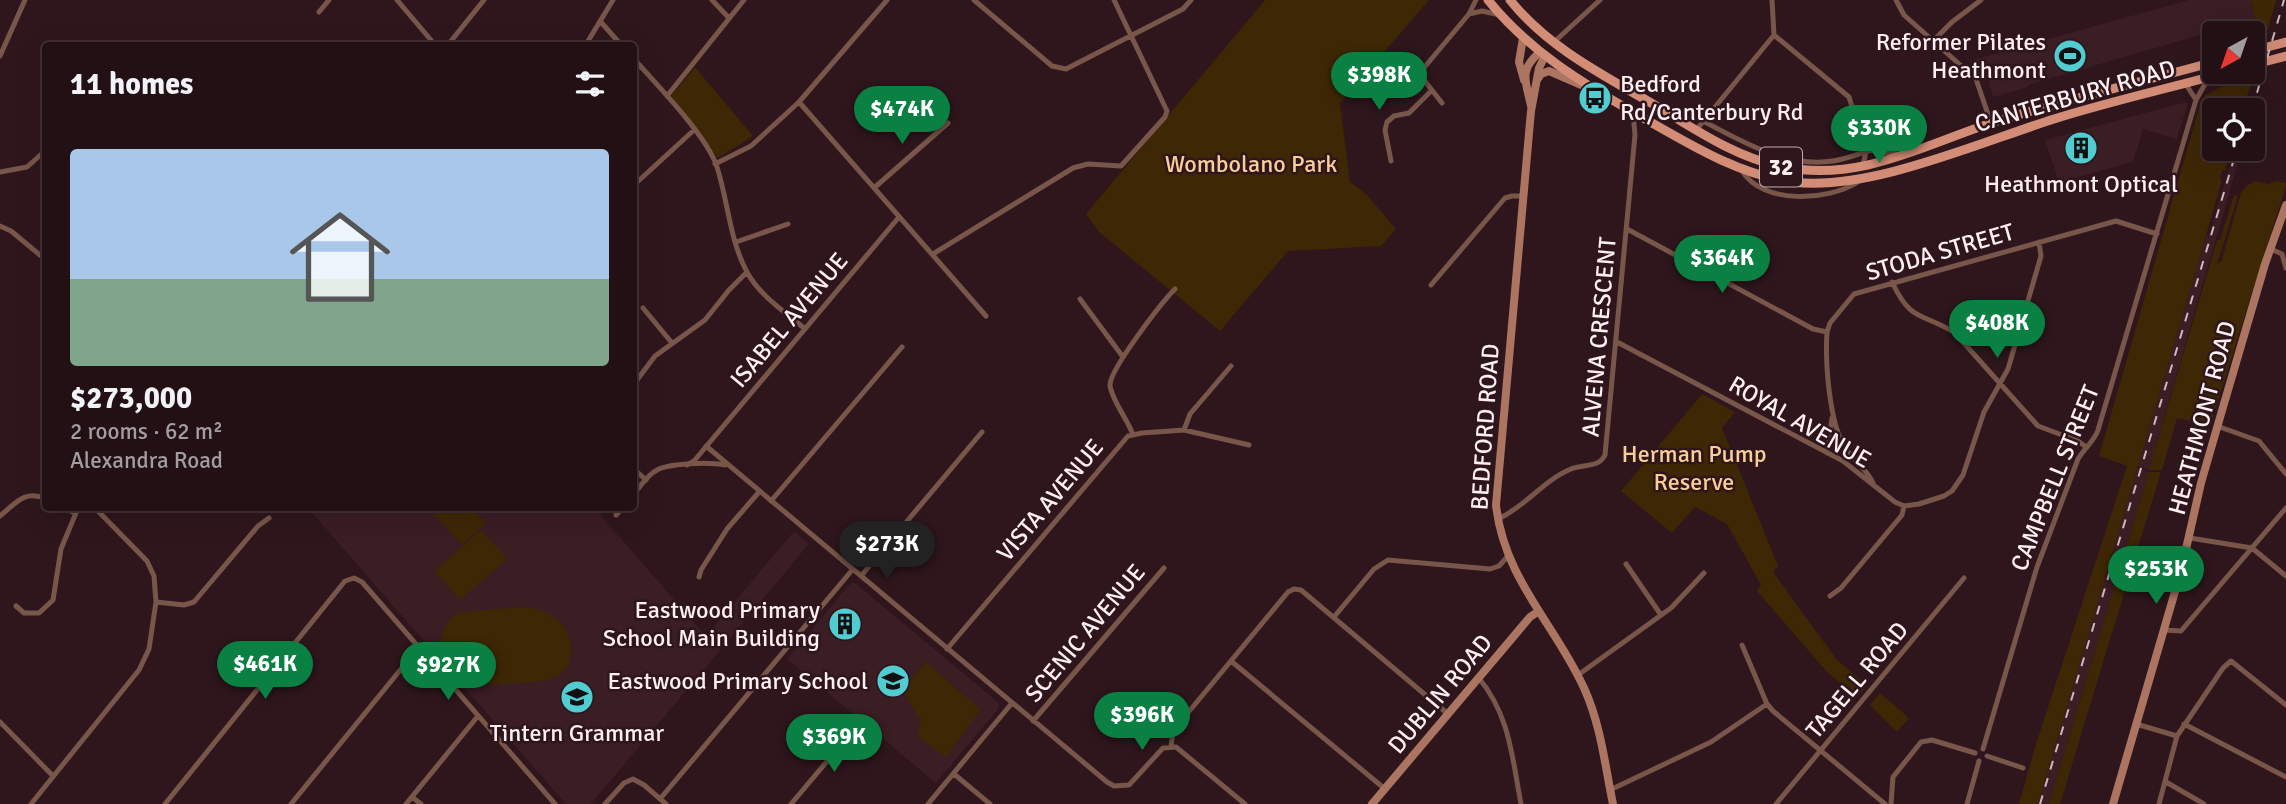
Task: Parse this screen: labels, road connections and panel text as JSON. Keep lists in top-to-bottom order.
{
  "streets": {
    "main road": [
      "CANTERBURY ROAD",
      "32",
      "HEATHMONT ROAD",
      "BEDFORD ROAD",
      "DUBLIN ROAD"
    ],
    "street": [
      "STODA STREET",
      "ISABEL AVENUE",
      "ALVENA CRESCENT",
      "ROYAL AVENUE",
      "CAMPBELL STREET",
      "VISTA AVENUE",
      "SCENIC AVENUE",
      "TAGELL ROAD"
    ]
  },
  "crossings": [
    ["CANTERBURY ROAD", "ALVENA CRESCENT"],
    ["CANTERBURY ROAD", "BEDFORD ROAD"],
    ["STODA STREET", "CAMPBELL STREET"],
    ["ALVENA CRESCENT", "ROYAL AVENUE"],
    ["ALVENA CRESCENT", "BEDFORD ROAD"],
    ["BEDFORD ROAD", "DUBLIN ROAD"]
  ],
  "parks": ["Wombolano Park", "Herman Pump Reserve"],
  "places": {
    "sports": ["Reformer Pilates Heathmont"],
    "bus stop": ["Bedford Rd/Canterbury Rd"],
    "building": ["Heathmont Optical", "Eastwood Primary School Main Building"],
    "school or university": ["Eastwood Primary School", "Tintern Grammar"]
  },
  "north": "bottom left",
  "page": {
    "heading": "11 homes",
    "price": [
      "$398K",
      "$474K",
      "$330K",
      "$364K",
      "$408K",
      "$273K",
      "$253K",
      "$461K",
      "$927K",
      "$396K",
      "$369K"
    ],
    "list": [
      {
        "name": "$273,000",
        "note": "2 rooms · 62 m² · Alexandra Road"
      }
    ]
  }
}
